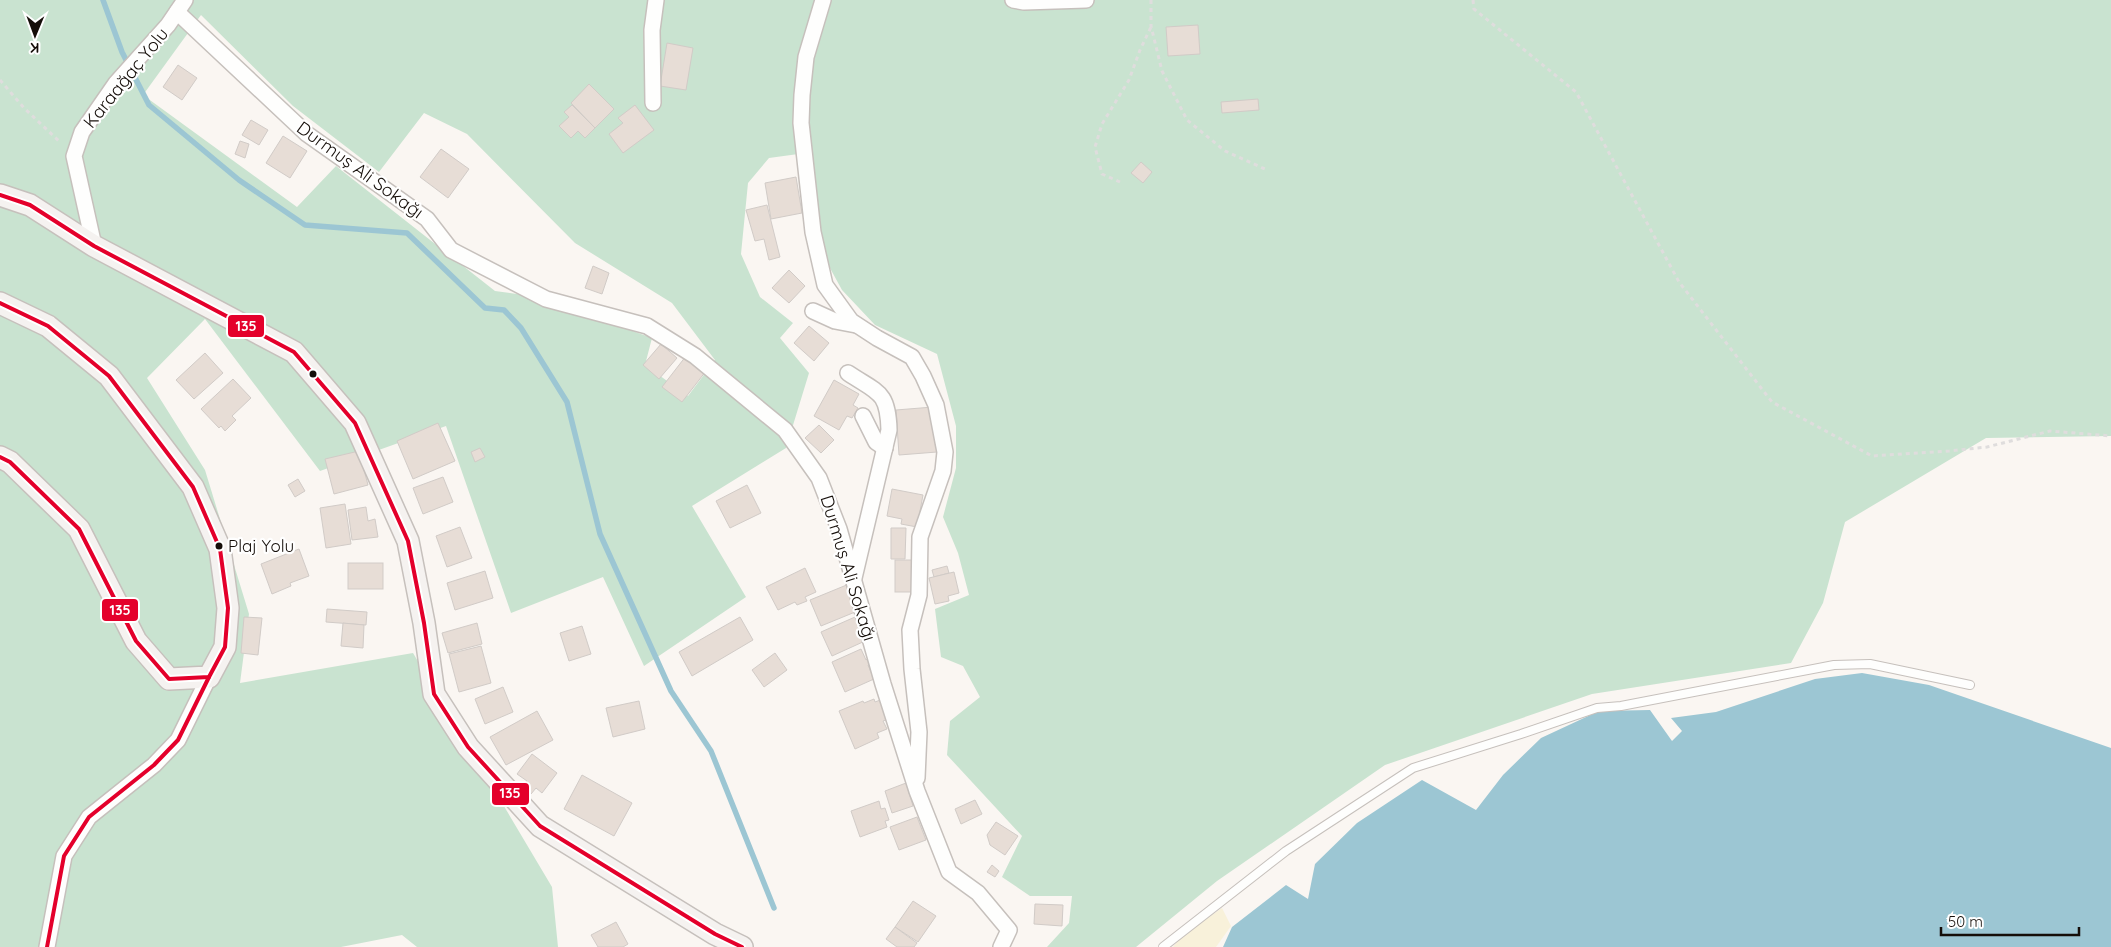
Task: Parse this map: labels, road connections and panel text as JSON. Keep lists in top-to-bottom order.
{
  "streets": {
    "street": ["Karaağaç Yolu", "Durmuş Ali Sokağı"]
  },
  "crossings": [
    ["Karaağaç Yolu", "Durmuş Ali Sokağı"]
  ],
  "places": ["Plaj Yolu"],
  "lines": ["transit line 135"],
  "scale_bar": "50 m",
  "north": "bottom"
}
